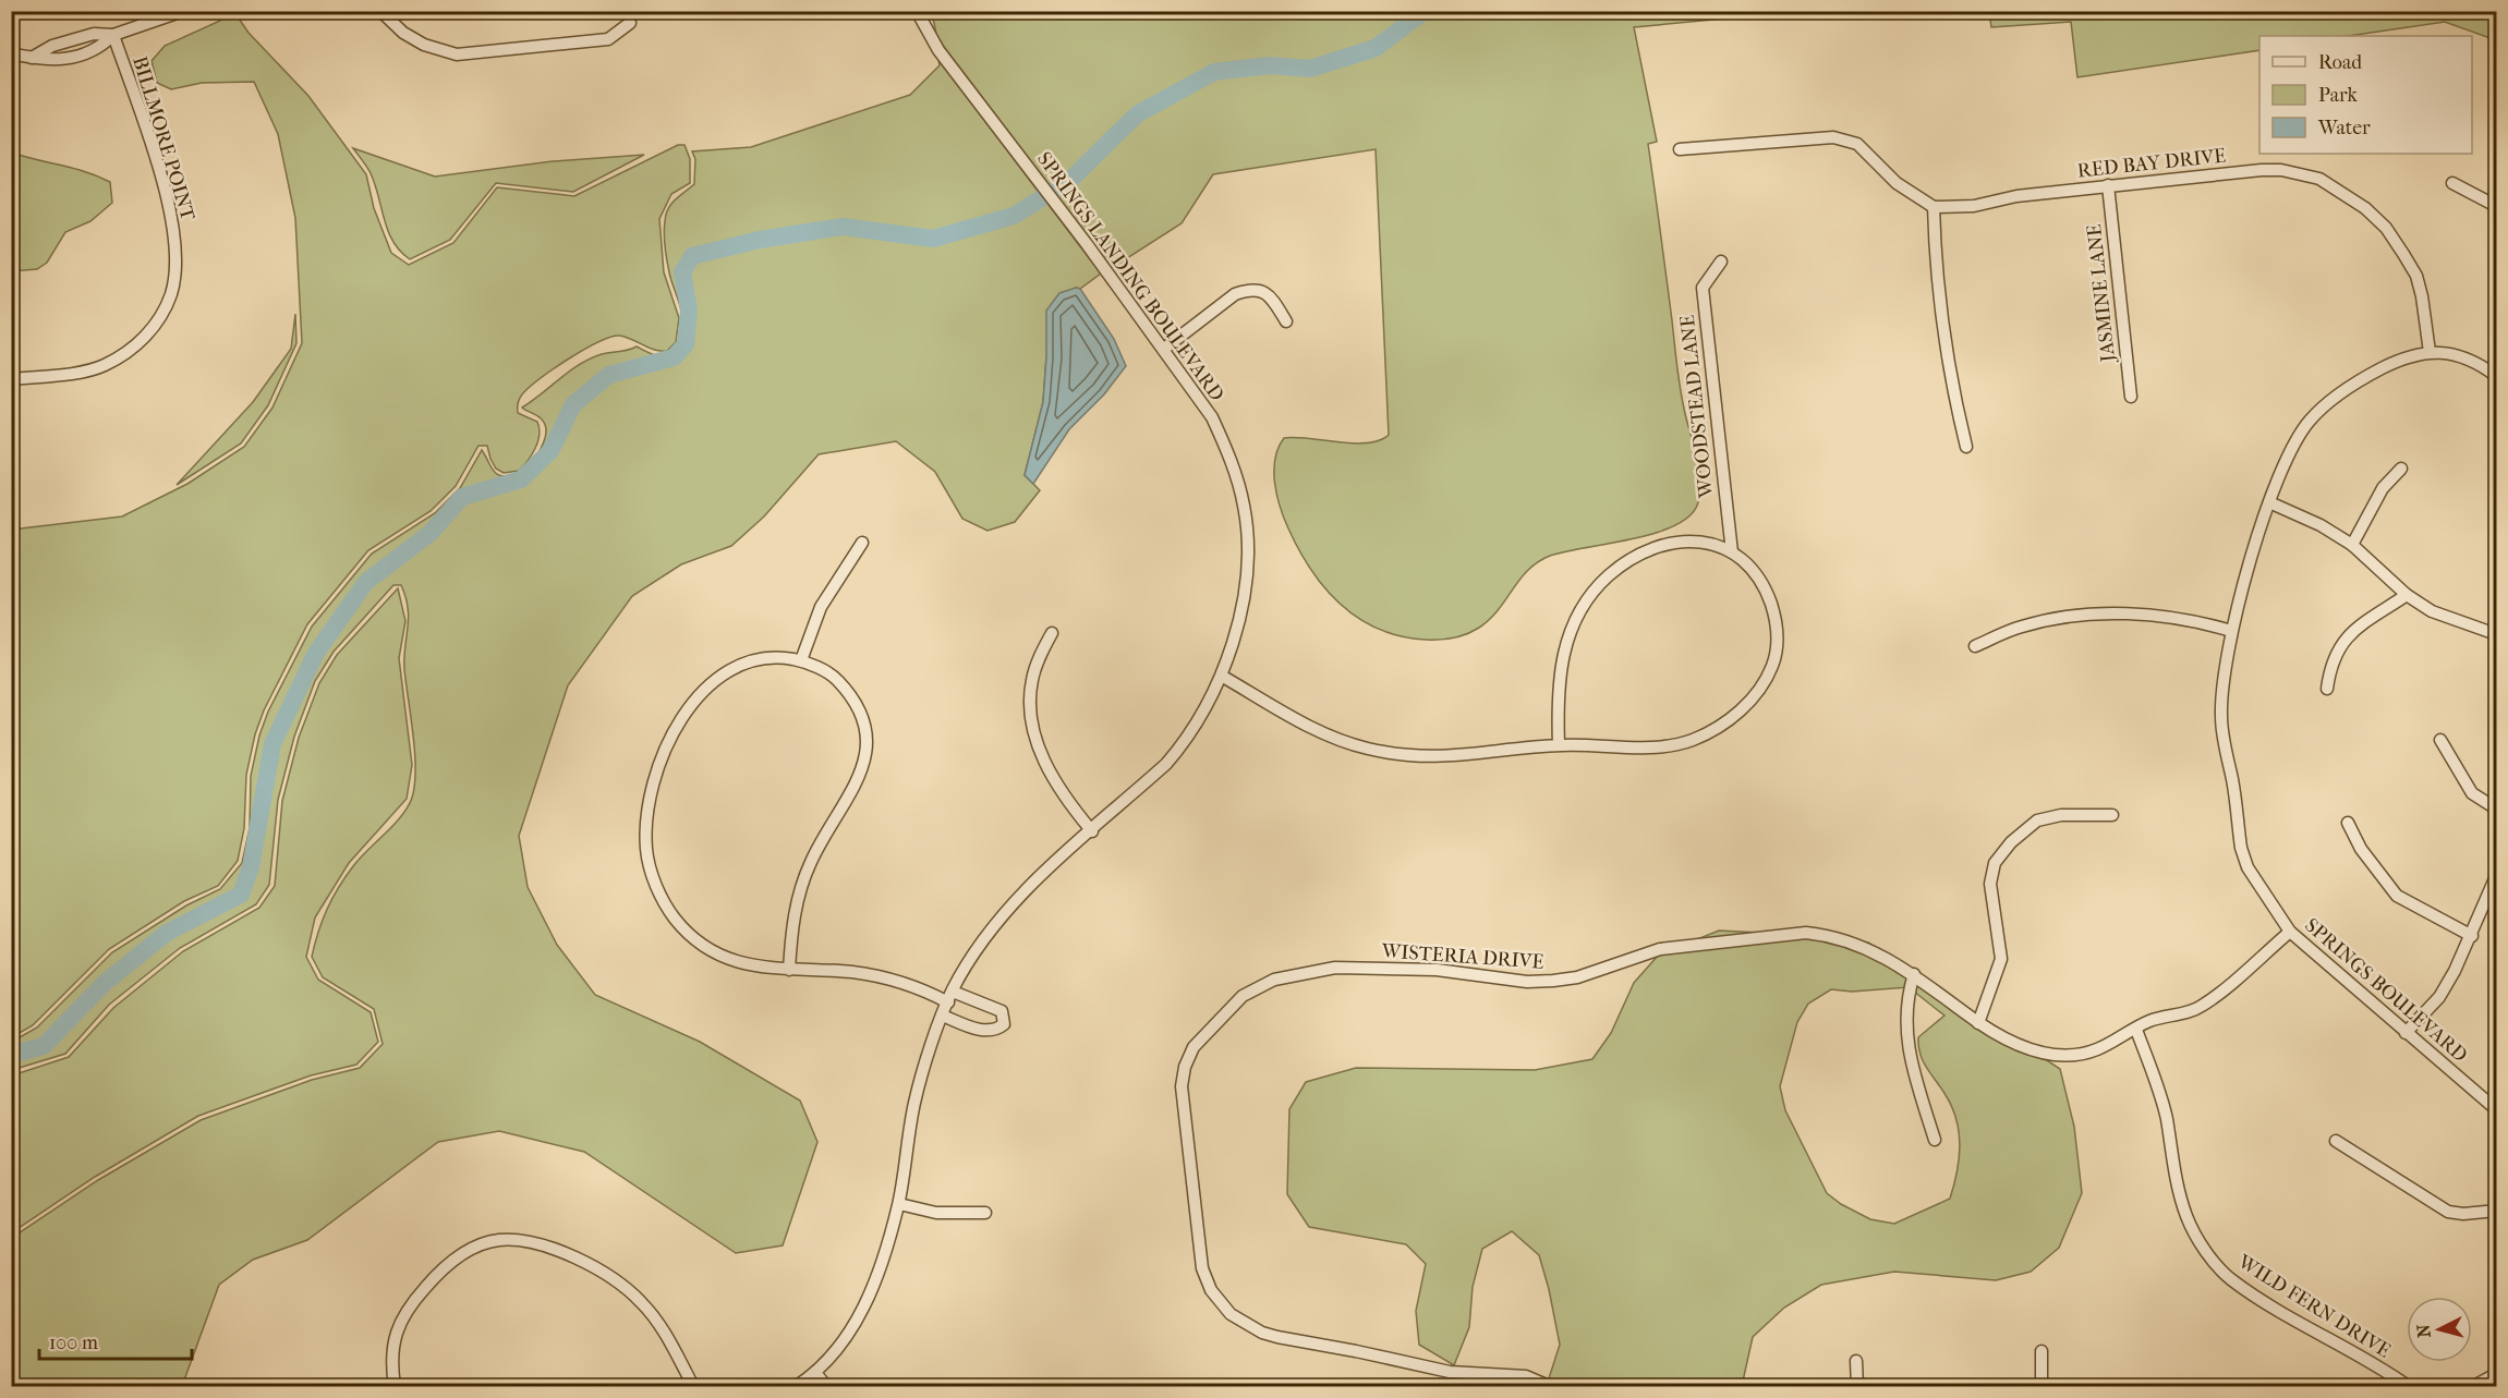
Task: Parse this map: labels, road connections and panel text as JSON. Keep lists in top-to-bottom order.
{
  "streets": {
    "street": [
      "BILLMORE POINT",
      "RED BAY DRIVE",
      "SPRINGS LANDING BOULEVARD",
      "JASMINE LANE",
      "WOODSTEAD LANE",
      "WISTERIA DRIVE",
      "SPRINGS BOULEVARD",
      "WILD FERN DRIVE"
    ]
  },
  "crossings": [
    ["RED BAY DRIVE", "JASMINE LANE"],
    ["RED BAY DRIVE", "SPRINGS BOULEVARD"],
    ["WISTERIA DRIVE", "SPRINGS BOULEVARD"],
    ["WISTERIA DRIVE", "WILD FERN DRIVE"]
  ],
  "legend": ["Road", "Park", "Water"],
  "scale_bar": "100 m",
  "north": "left"
}
